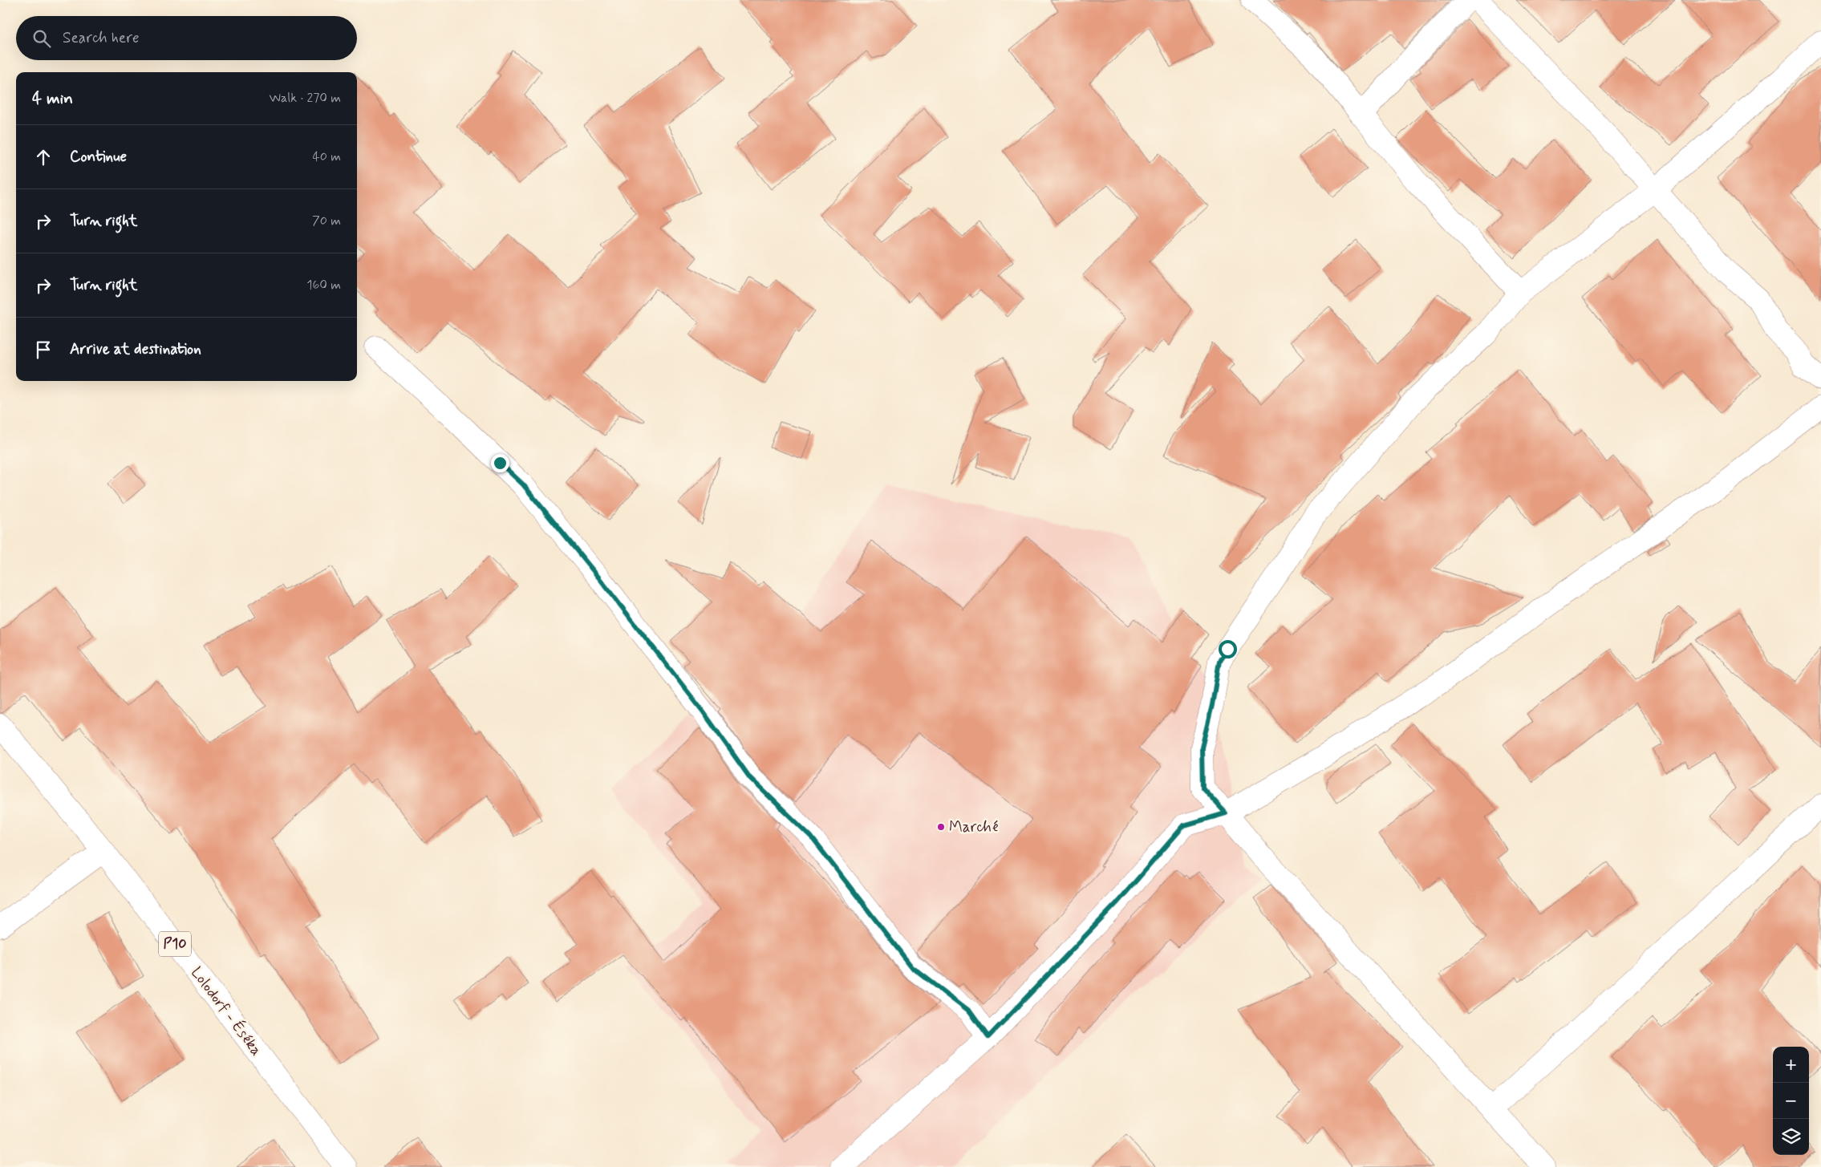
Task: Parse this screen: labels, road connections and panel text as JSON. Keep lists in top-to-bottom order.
{
  "streets": {
    "street": ["P10", "Lolodorf - Éséka"]
  },
  "places": ["Marché"],
  "page": {
    "search": "Search here",
    "heading": ["4 min", "Walk · 270 m"],
    "list": [
      ["Continue", "40 m"],
      ["Turn right", "70 m"],
      ["Turn right", "160 m"],
      "Arrive at destination"
    ],
    "map_buttons": ["+", "−"]
  }
}
